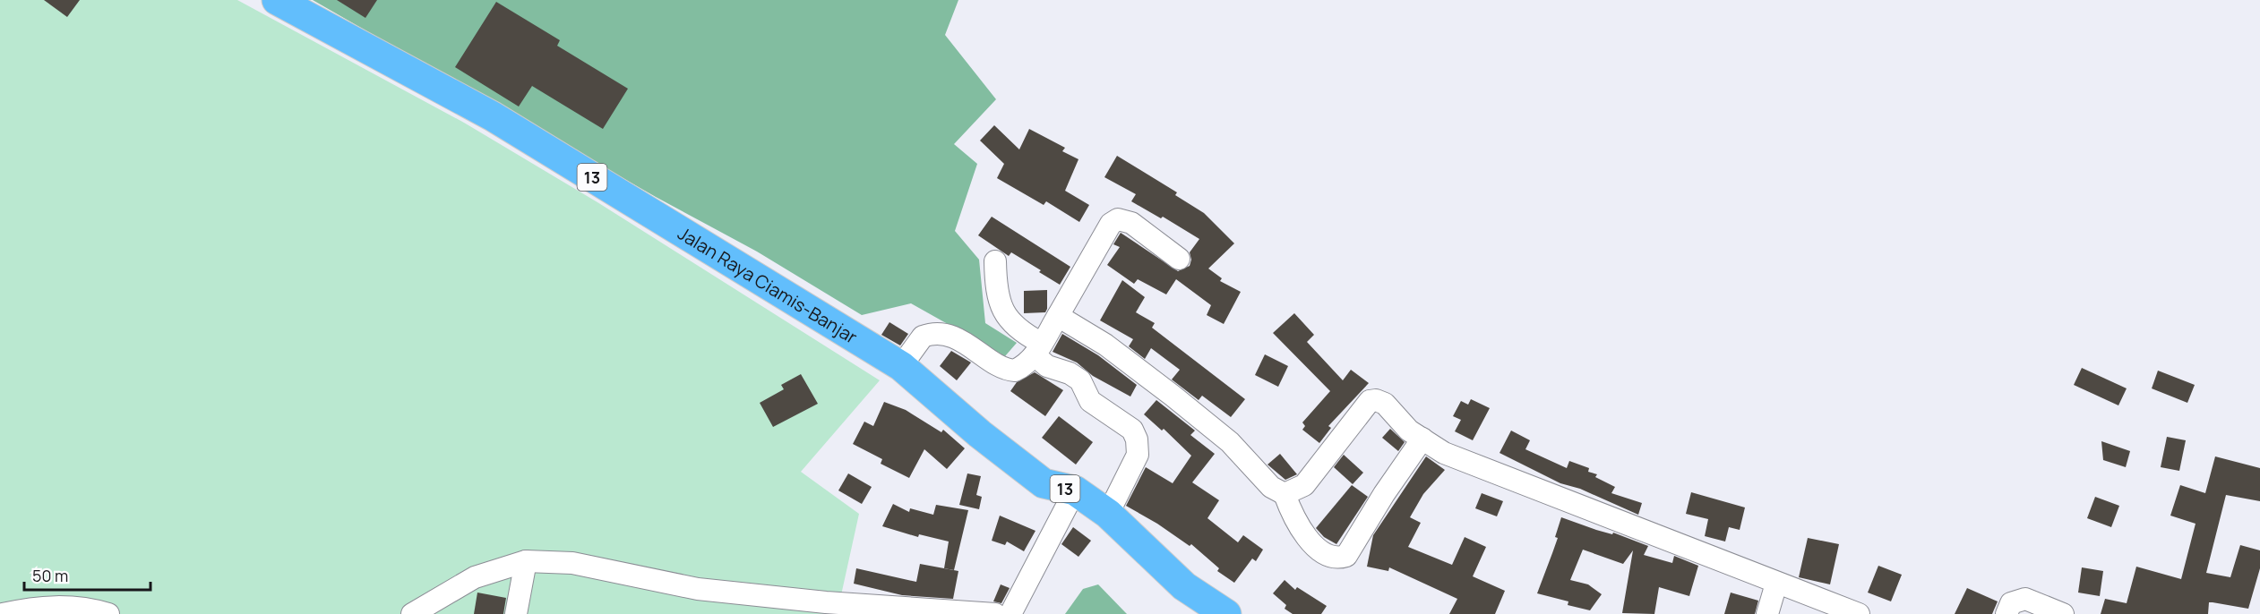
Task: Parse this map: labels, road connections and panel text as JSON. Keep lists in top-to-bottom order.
{
  "streets": {
    "highway": ["13", "Jalan Raya Ciamis-Banjar"]
  },
  "scale_bar": "50 m"
}
